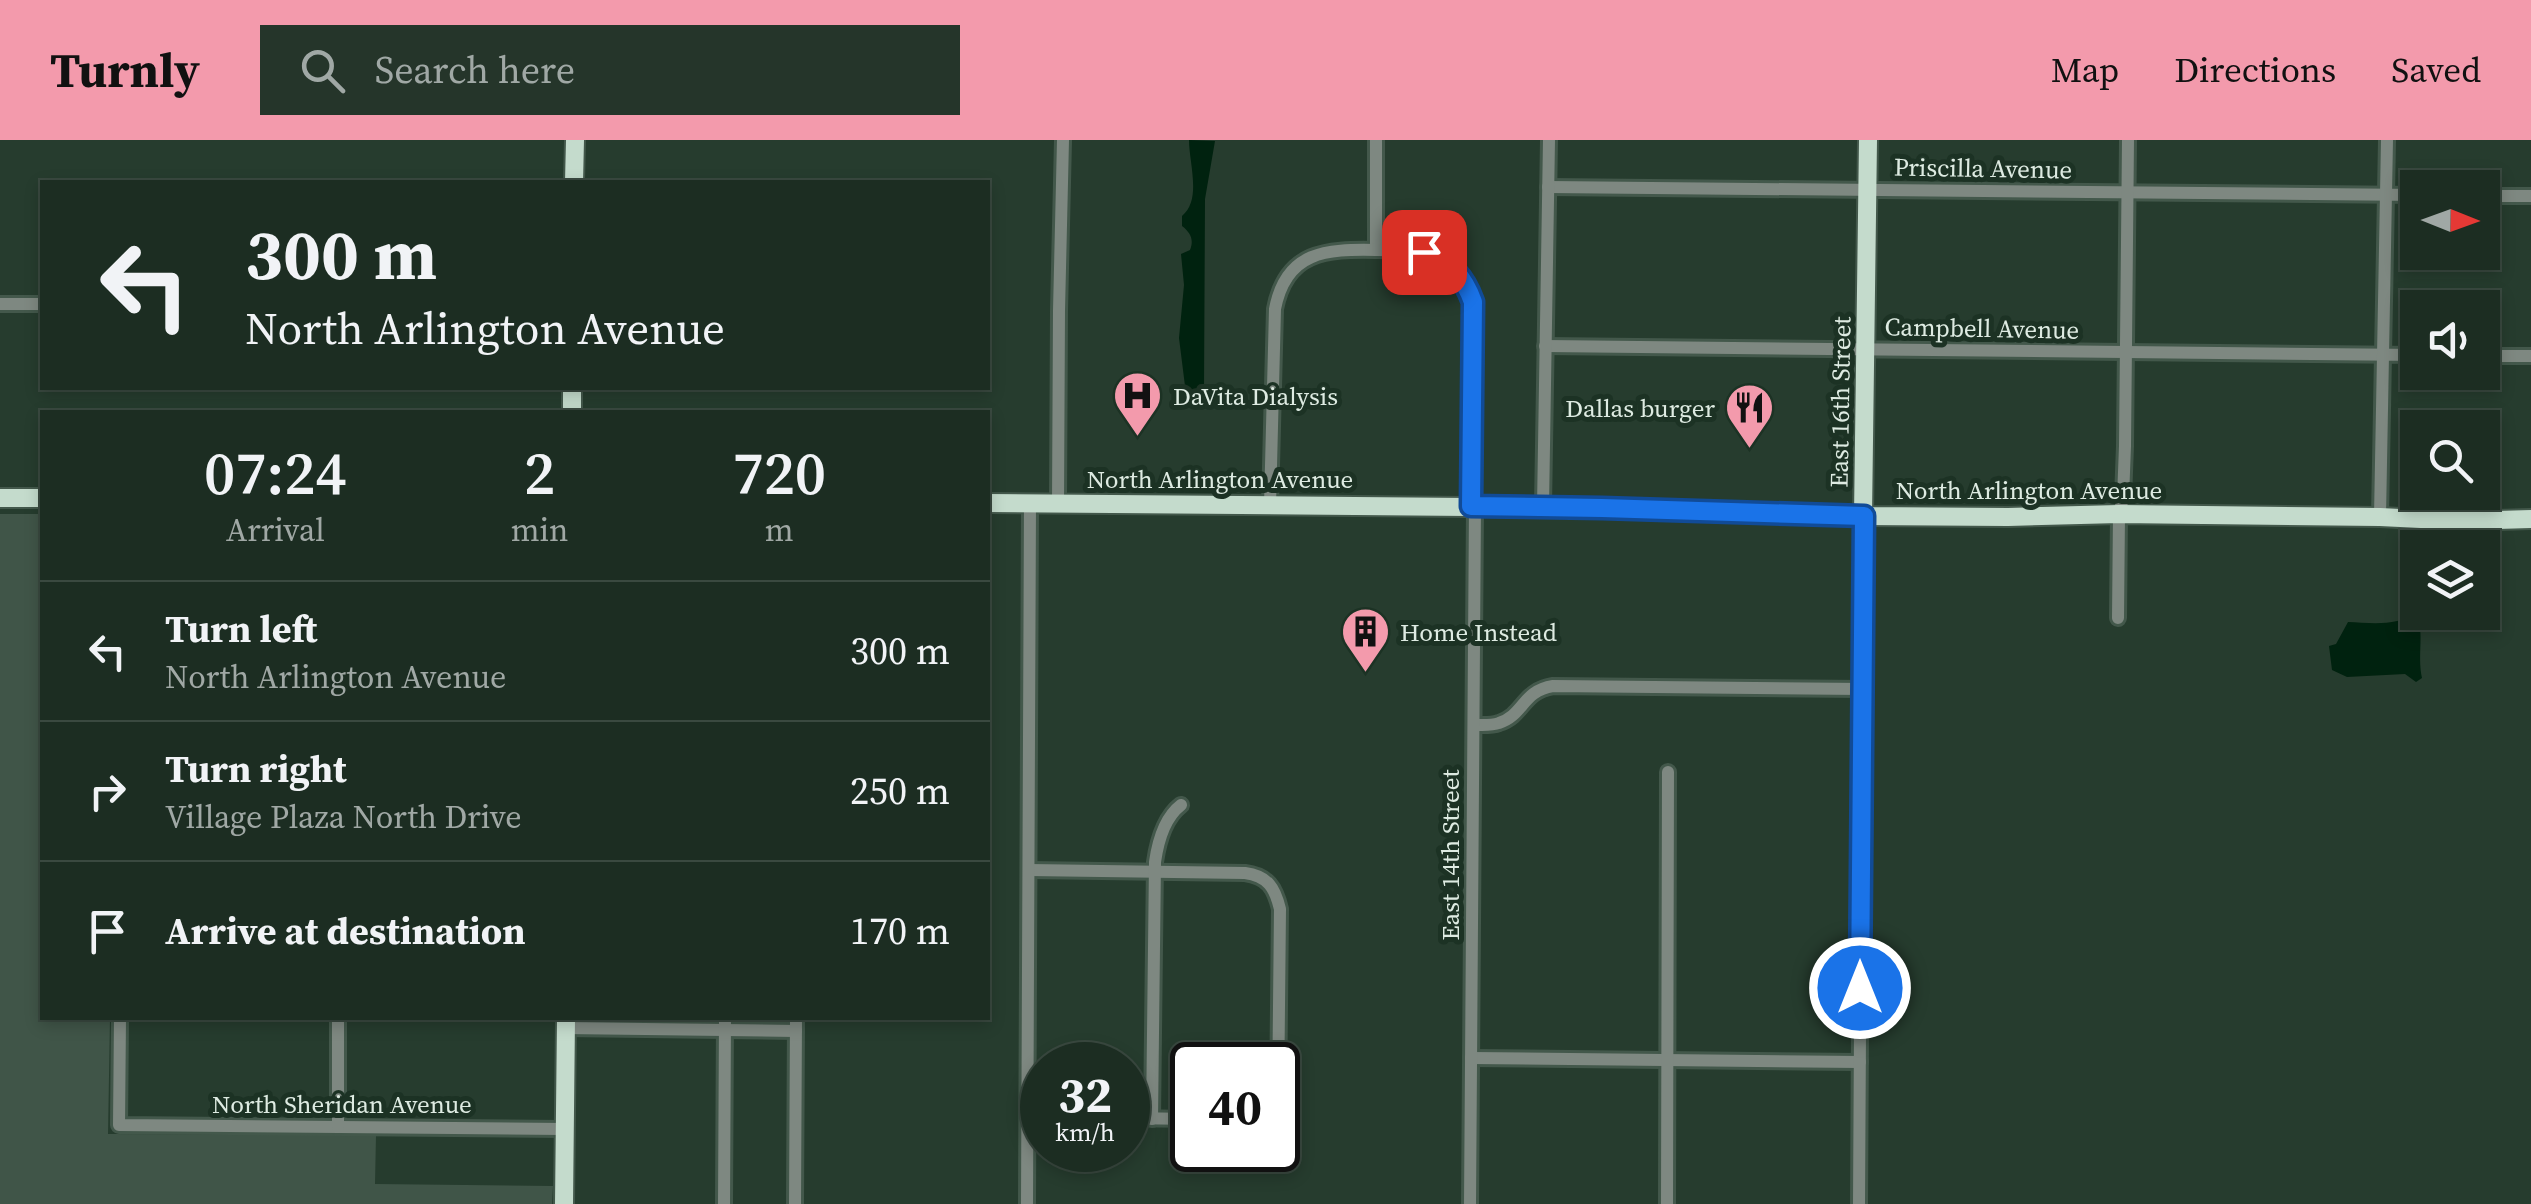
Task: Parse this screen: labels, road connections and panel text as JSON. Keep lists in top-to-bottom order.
{
  "streets": {
    "main road": ["East 16th Street", "North Arlington Avenue"],
    "street": [
      "Priscilla Avenue",
      "Campbell Avenue",
      "East 14th Street",
      "North Sheridan Avenue"
    ]
  },
  "crossings": [
    ["Priscilla Avenue", "East 16th Street"],
    ["Campbell Avenue", "East 16th Street"],
    ["East 16th Street", "North Arlington Avenue"],
    ["North Arlington Avenue", "East 14th Street"]
  ],
  "places": {
    "hospital": ["DaVita Dialysis"],
    "restaurant": ["Dallas burger"],
    "building": ["Home Instead"]
  },
  "north": "right",
  "page": {
    "header": "Turnly",
    "search": "Search here",
    "nav": ["Map", "Directions", "Saved"],
    "turn": ["300 m", "North Arlington Avenue"],
    "eta": [
      "07:24",
      "Arrival",
      "2",
      "min",
      "720",
      "m"
    ],
    "list": [
      {
        "name": "Turn left",
        "note": "North Arlington Avenue",
        "value": "300 m"
      },
      {
        "name": "Turn right",
        "note": "Village Plaza North Drive",
        "value": "250 m"
      },
      {
        "name": "Arrive at destination",
        "value": "170 m"
      }
    ],
    "speed": "32 km/h",
    "limit": "40"
  }
}
